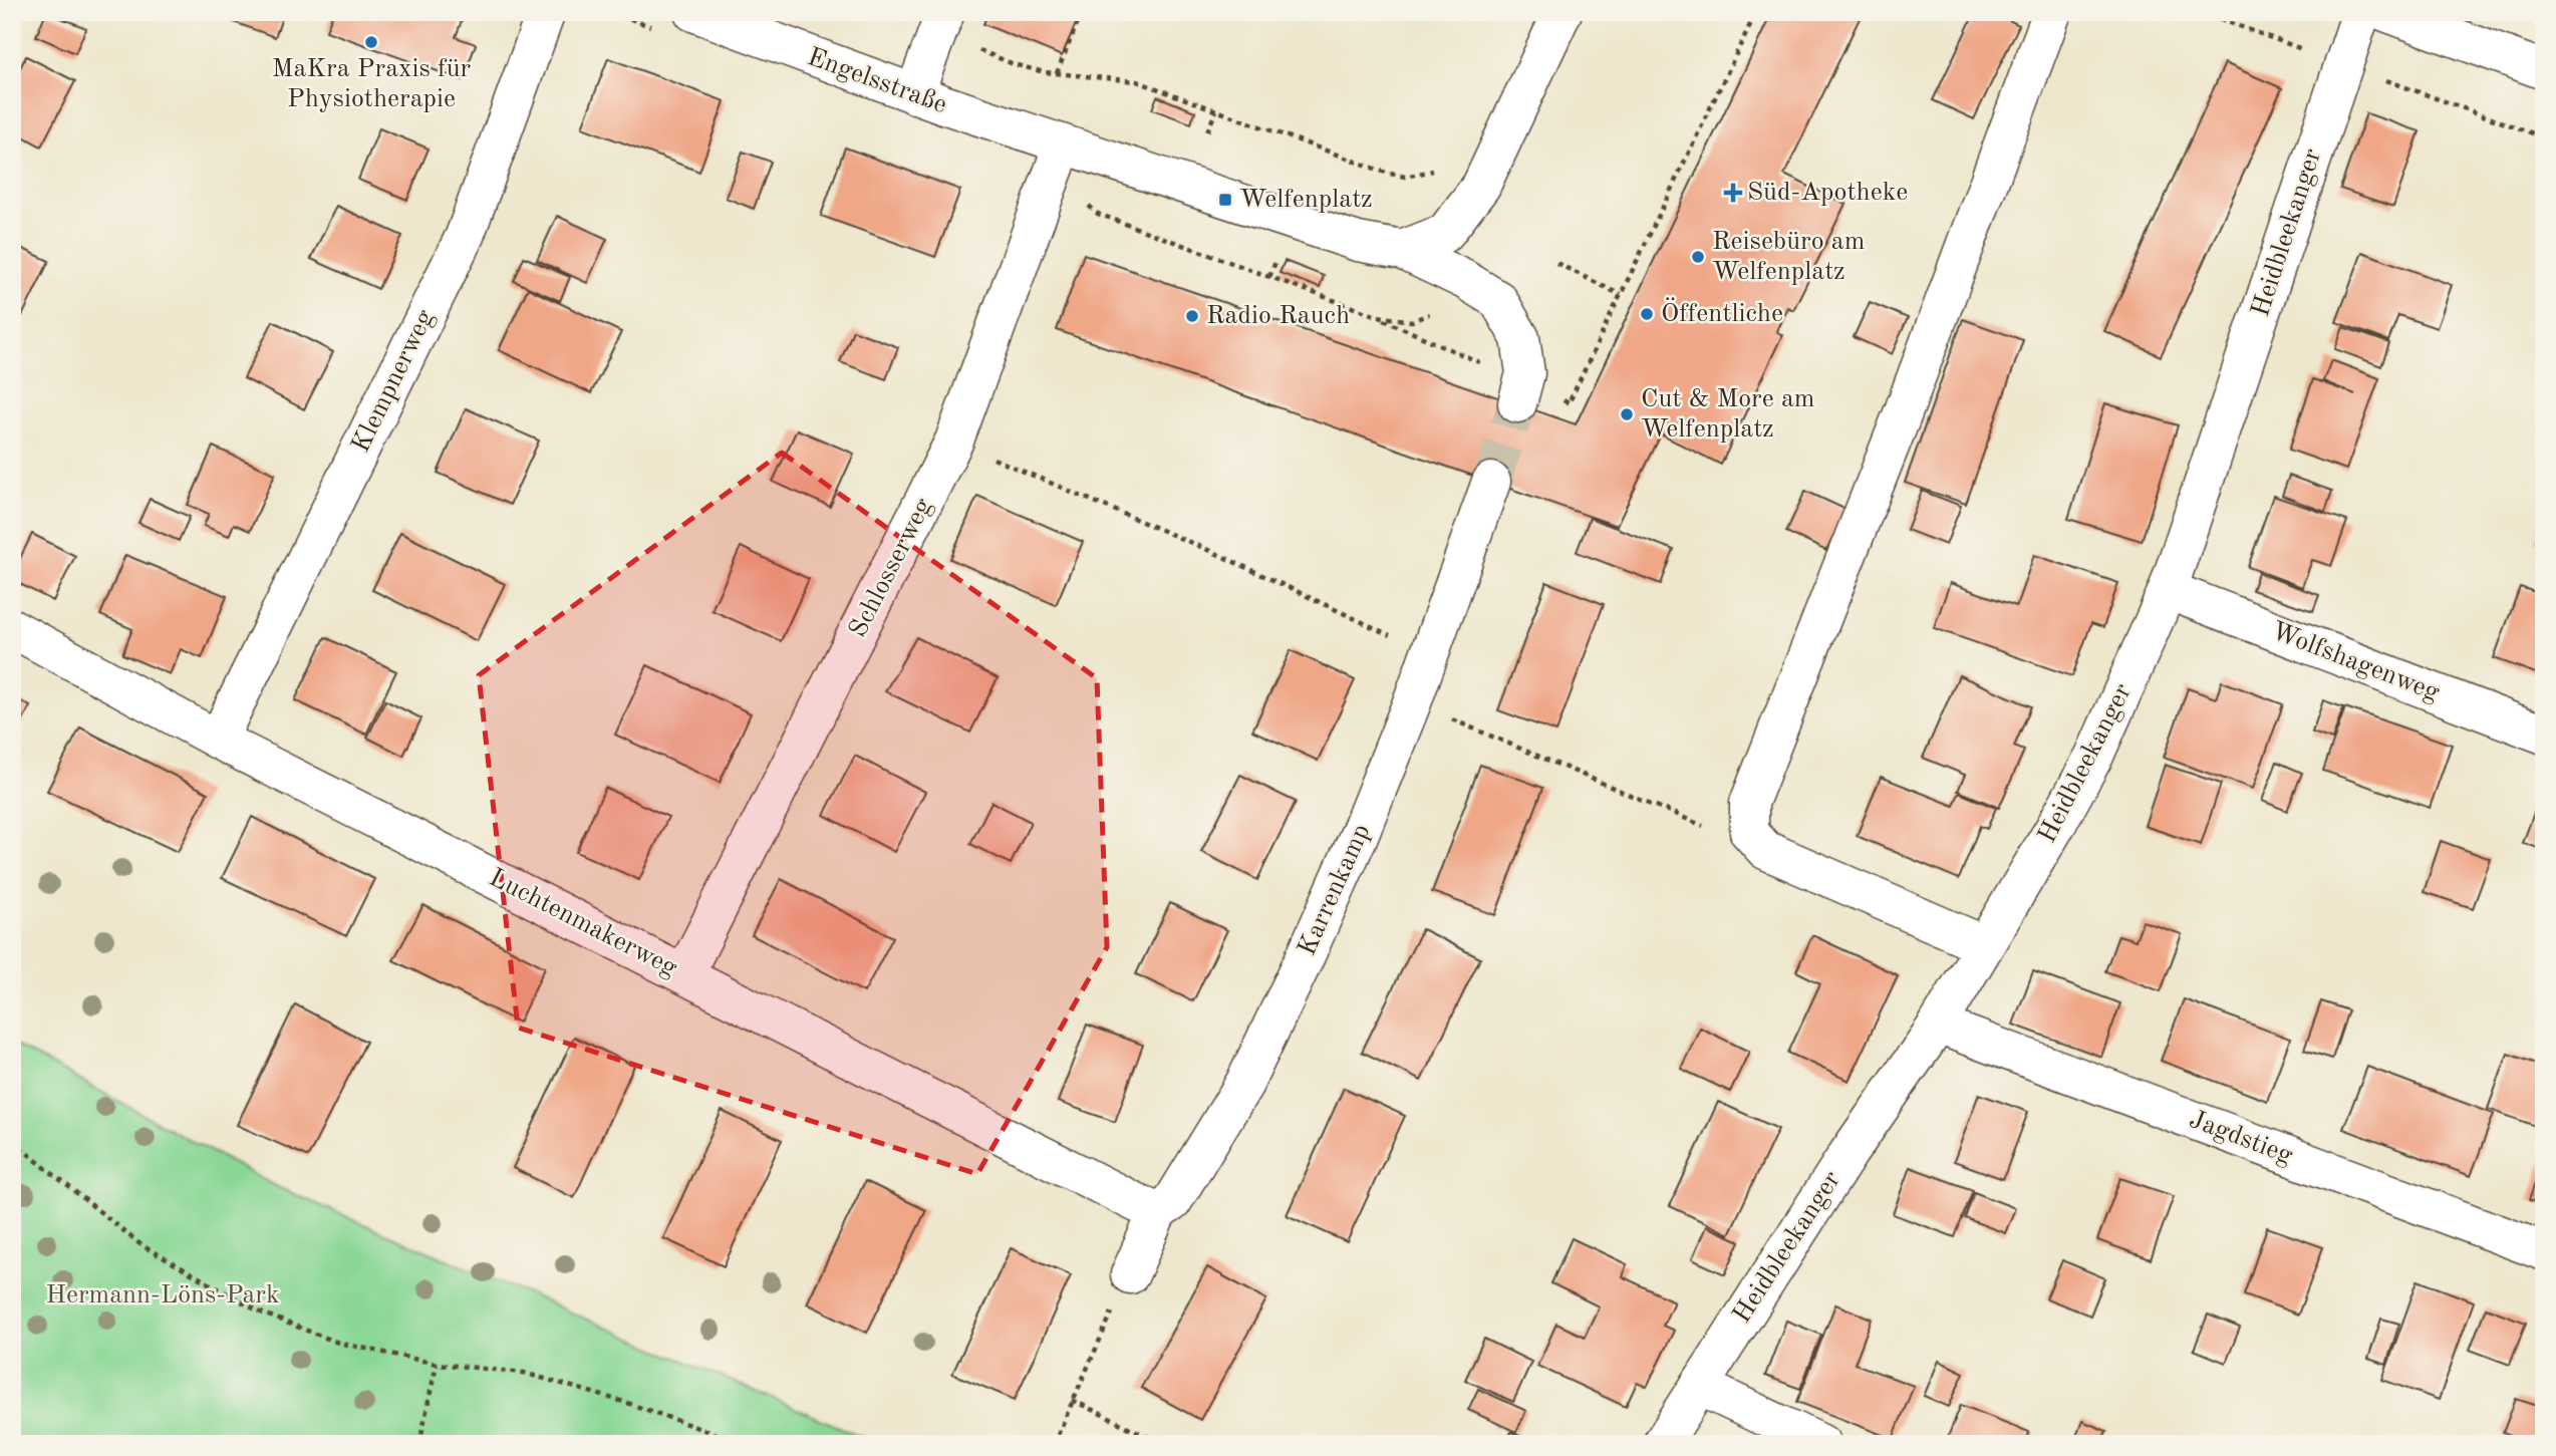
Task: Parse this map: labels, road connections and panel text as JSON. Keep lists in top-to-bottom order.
{
  "streets": {
    "street": [
      "Engelsstraße",
      "Heidbleekanger",
      "Klempnerweg",
      "Schlosserweg",
      "Wolfshagenweg",
      "Karrenkamp",
      "Luchtenmakerweg",
      "Jagdstieg"
    ]
  },
  "crossings": [
    ["Engelsstraße", "Schlosserweg"],
    ["Heidbleekanger", "Wolfshagenweg"],
    ["Heidbleekanger", "Jagdstieg"],
    ["Klempnerweg", "Luchtenmakerweg"],
    ["Schlosserweg", "Luchtenmakerweg"],
    ["Karrenkamp", "Luchtenmakerweg"]
  ],
  "parks": ["Hermann-Löns-Park"],
  "places": {
    "other": [
      "MaKra Praxis für Physiotherapie",
      "Reisebüro am Welfenplatz",
      "Öffentliche",
      "Radio Rauch",
      "Cut & More am Welfenplatz"
    ],
    "health": ["Süd-Apotheke"],
    "transit": ["Welfenplatz"]
  }
}
